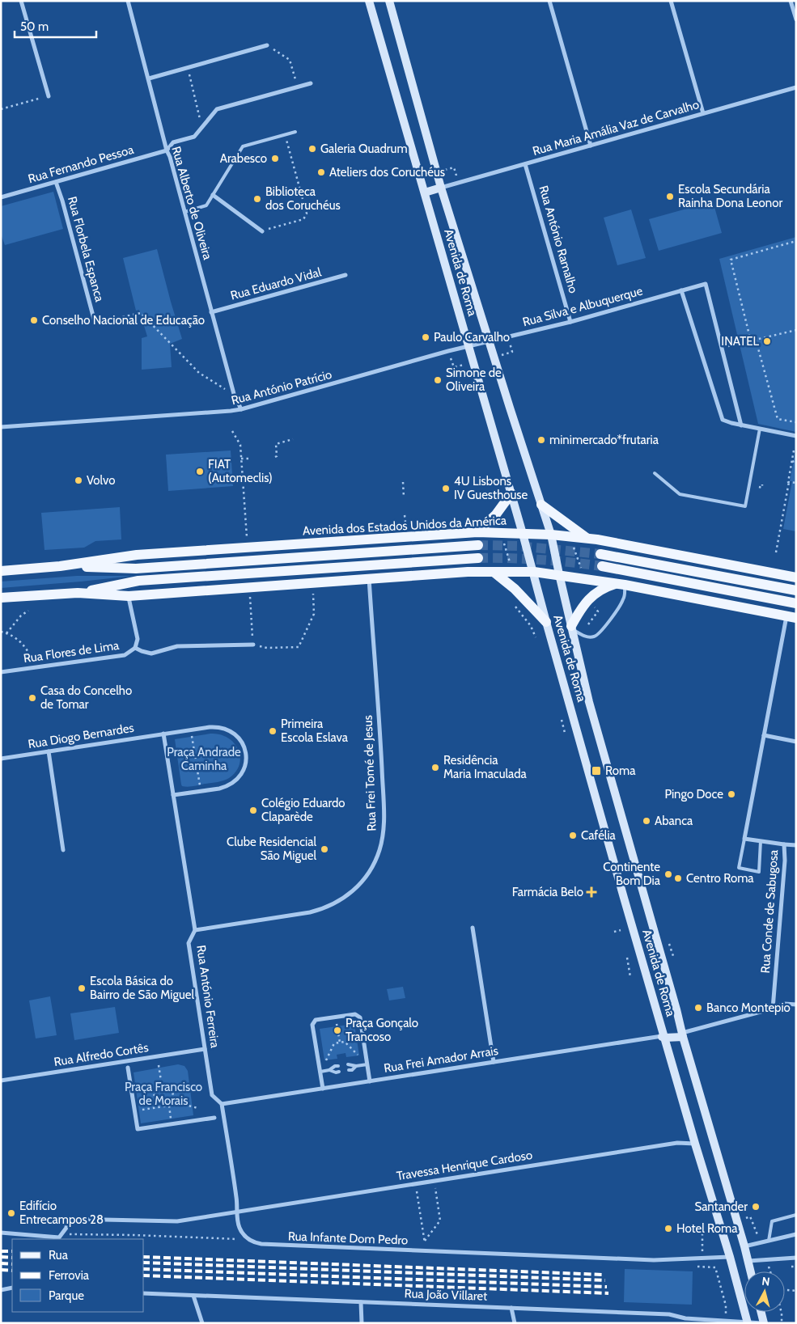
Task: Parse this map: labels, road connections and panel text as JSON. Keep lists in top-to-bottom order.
{
  "streets": {
    "main road": ["Avenida de Roma", "Avenida dos Estados Unidos da América"],
    "street": [
      "Rua Maria Amália Vaz de Carvalho",
      "Rua Fernando Pessoa",
      "Rua Alberto de Oliveira",
      "Rua António Ramalho",
      "Rua Florbela Espanca",
      "Rua Eduardo Vidal",
      "Rua Silva e Albuquerque",
      "Rua António Patrício",
      "Rua Flores de Lima",
      "Rua Diogo Bernardes",
      "Rua Frei Tomé de Jesus",
      "Rua Conde de Sabugosa",
      "Rua António Ferreira",
      "Rua Alfredo Cortês",
      "Rua Frei Amador Arrais",
      "Travessa Henrique Cardoso",
      "Rua Infante Dom Pedro",
      "Rua João Villaret"
    ]
  },
  "crossings": [
    ["Rua Maria Amália Vaz de Carvalho", "Rua António Ramalho"],
    ["Rua Maria Amália Vaz de Carvalho", "Avenida de Roma"],
    ["Rua Fernando Pessoa", "Rua Alberto de Oliveira"],
    ["Rua Fernando Pessoa", "Rua Florbela Espanca"],
    ["Rua Alberto de Oliveira", "Rua Eduardo Vidal"],
    ["Rua Alberto de Oliveira", "Rua António Patrício"],
    ["Rua António Ramalho", "Rua Silva e Albuquerque"],
    ["Avenida de Roma", "Rua Silva e Albuquerque"],
    ["Avenida de Roma", "Rua António Patrício"],
    ["Avenida de Roma", "Avenida dos Estados Unidos da América"],
    ["Avenida de Roma", "Rua Frei Amador Arrais"],
    ["Avenida de Roma", "Travessa Henrique Cardoso"],
    ["Avenida de Roma", "Rua Infante Dom Pedro"],
    ["Avenida de Roma", "Rua João Villaret"],
    ["Rua Silva e Albuquerque", "Rua António Patrício"],
    ["Rua Diogo Bernardes", "Rua António Ferreira"],
    ["Rua Frei Tomé de Jesus", "Rua António Ferreira"],
    ["Rua António Ferreira", "Rua Alfredo Cortês"],
    ["Rua António Ferreira", "Rua Frei Amador Arrais"],
    ["Rua António Ferreira", "Travessa Henrique Cardoso"],
    ["Rua António Ferreira", "Rua Infante Dom Pedro"],
    ["Travessa Henrique Cardoso", "Rua Infante Dom Pedro"]
  ],
  "parks": ["Praça Andrade Caminha", "Praça Francisco de Morais"],
  "places": {
    "other": [
      "Galeria Quadrum",
      "Arabesco",
      "Ateliers dos Coruchéus",
      "Escola Secundária Rainha Dona Leonor",
      "Biblioteca dos Coruchéus",
      "Conselho Nacional de Educação",
      "Paulo Carvalho",
      "INATEL",
      "Simone de Oliveira",
      "minimercado*frutaria",
      "FIAT (Automeclis)",
      "Volvo",
      "4U Lisbons IV Guesthouse",
      "Casa do Concelho de Tomar",
      "Primeira Escola Eslava",
      "Residência Maria Imaculada",
      "Pingo Doce",
      "Colégio Eduardo Claparède",
      "Abanca",
      "Cafélia",
      "Clube Residencial São Miguel",
      "Continente Bom Dia",
      "Centro Roma",
      "Escola Básica do Bairro de São Miguel",
      "Banco Montepio",
      "Praça Gonçalo Trancoso",
      "Santander",
      "Edifício Entrecampos 28",
      "Hotel Roma"
    ],
    "transit": ["Roma"],
    "health": ["Farmácia Belo"]
  },
  "legend": ["Rua", "Ferrovia", "Parque"],
  "scale_bar": "50 m",
  "north": "top"
}
